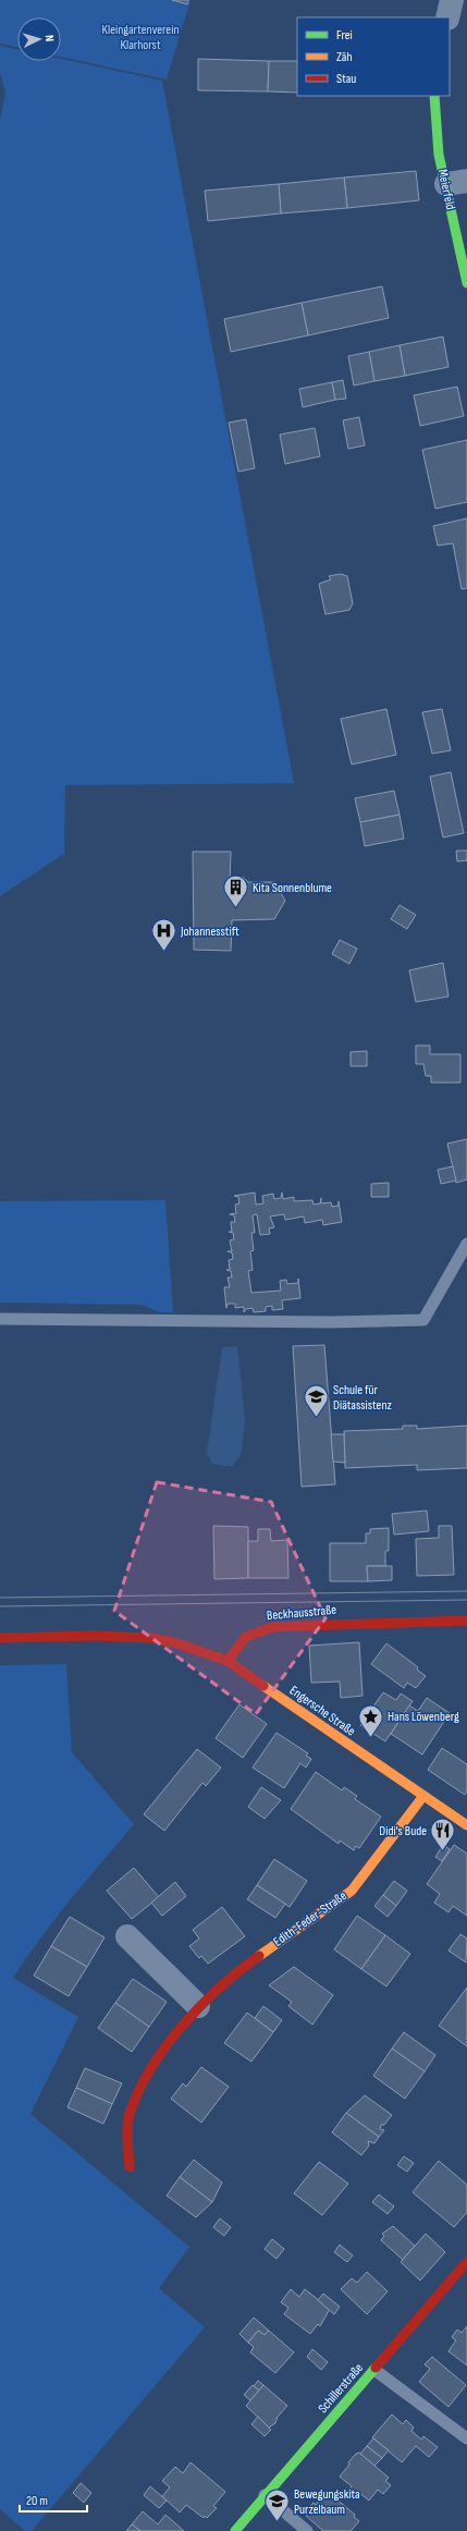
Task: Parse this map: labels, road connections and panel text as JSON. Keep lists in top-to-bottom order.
{
  "streets": {
    "street": [
      "Meierfeld",
      "Beckhausstraße",
      "Engersche Straße",
      "Edith-Feder-Straße",
      "Schillerstraße"
    ]
  },
  "crossings": [
    ["Beckhausstraße", "Engersche Straße"],
    ["Engersche Straße", "Edith-Feder-Straße"]
  ],
  "parks": ["Kleingartenverein Klarhorst"],
  "places": {
    "building": ["Kita Sonnenblume"],
    "hospital": ["Johannesstift"],
    "school or university": ["Schule für Diätassistenz", "Bewegungskita Purzelbaum"],
    "place": ["Hans Löwenberg"],
    "restaurant": ["Didi's Bude"]
  },
  "legend": ["Frei", "Zäh", "Stau"],
  "scale_bar": "20 m",
  "north": "right"
}
